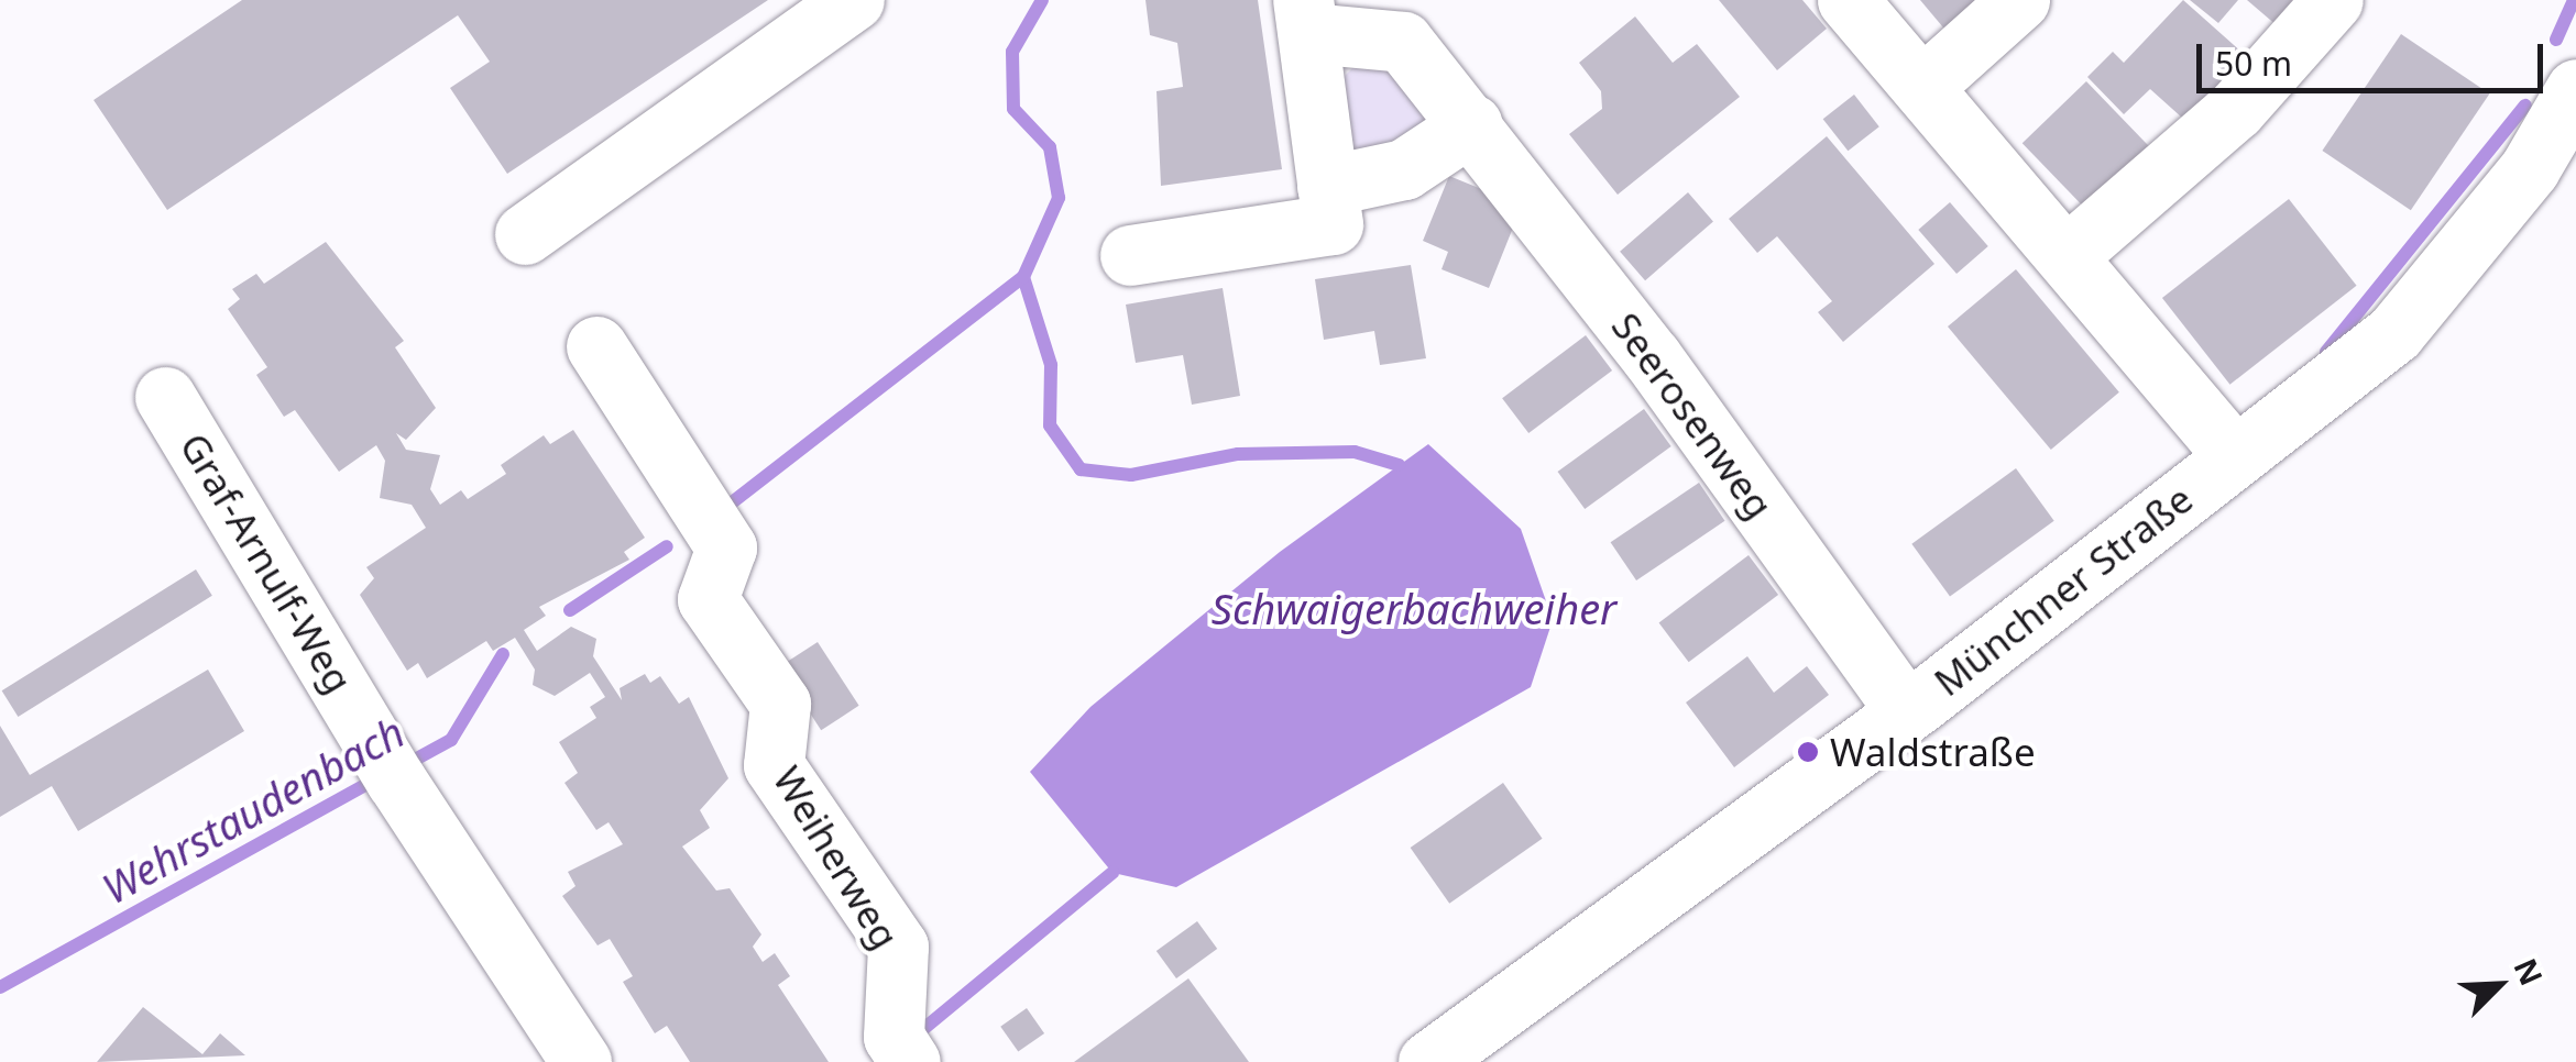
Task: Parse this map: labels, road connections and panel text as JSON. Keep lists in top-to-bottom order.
{
  "streets": {
    "street": [
      "Seerosenweg",
      "Graf-Arnulf-Weg",
      "Münchner Straße",
      "Weiherweg"
    ]
  },
  "crossings": [
    ["Seerosenweg", "Münchner Straße"]
  ],
  "water": ["Schwaigerbachweiher", "Wehrstaudenbach"],
  "places": ["Waldstraße"],
  "scale_bar": "50 m",
  "north": "top right"
}
